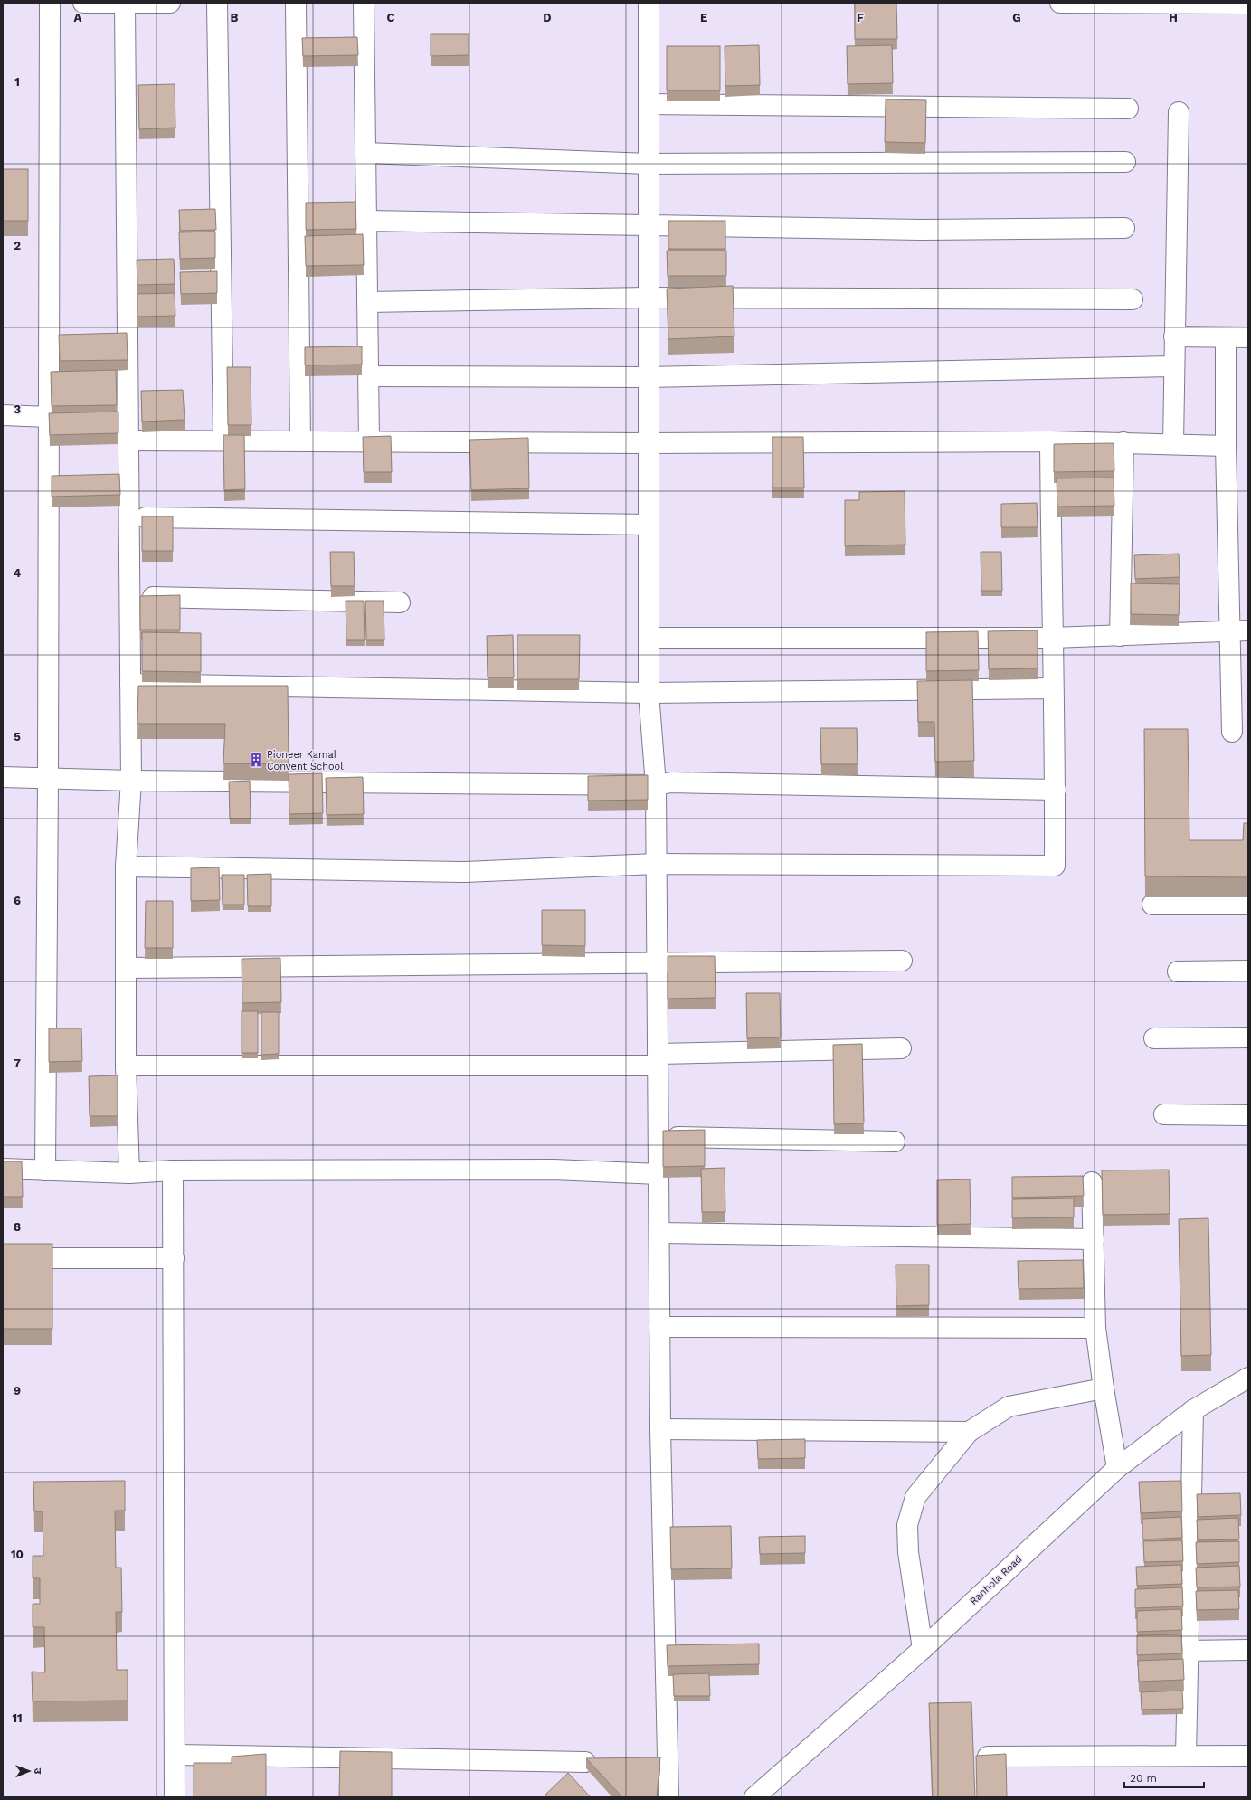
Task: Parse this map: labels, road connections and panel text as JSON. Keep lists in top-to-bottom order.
{
  "streets": {
    "street": ["Ranhola Road"]
  },
  "places": {
    "building": ["Pioneer Kamal Convent School"]
  },
  "scale_bar": "20 m",
  "north": "right",
  "grid": {
    "columns": [
      "A",
      "B",
      "C",
      "D",
      "E",
      "F",
      "G",
      "H"
    ],
    "rows": [
      "1",
      "2",
      "3",
      "4",
      "5",
      "6",
      "7",
      "8",
      "9",
      "10",
      "11"
    ]
  }
}
